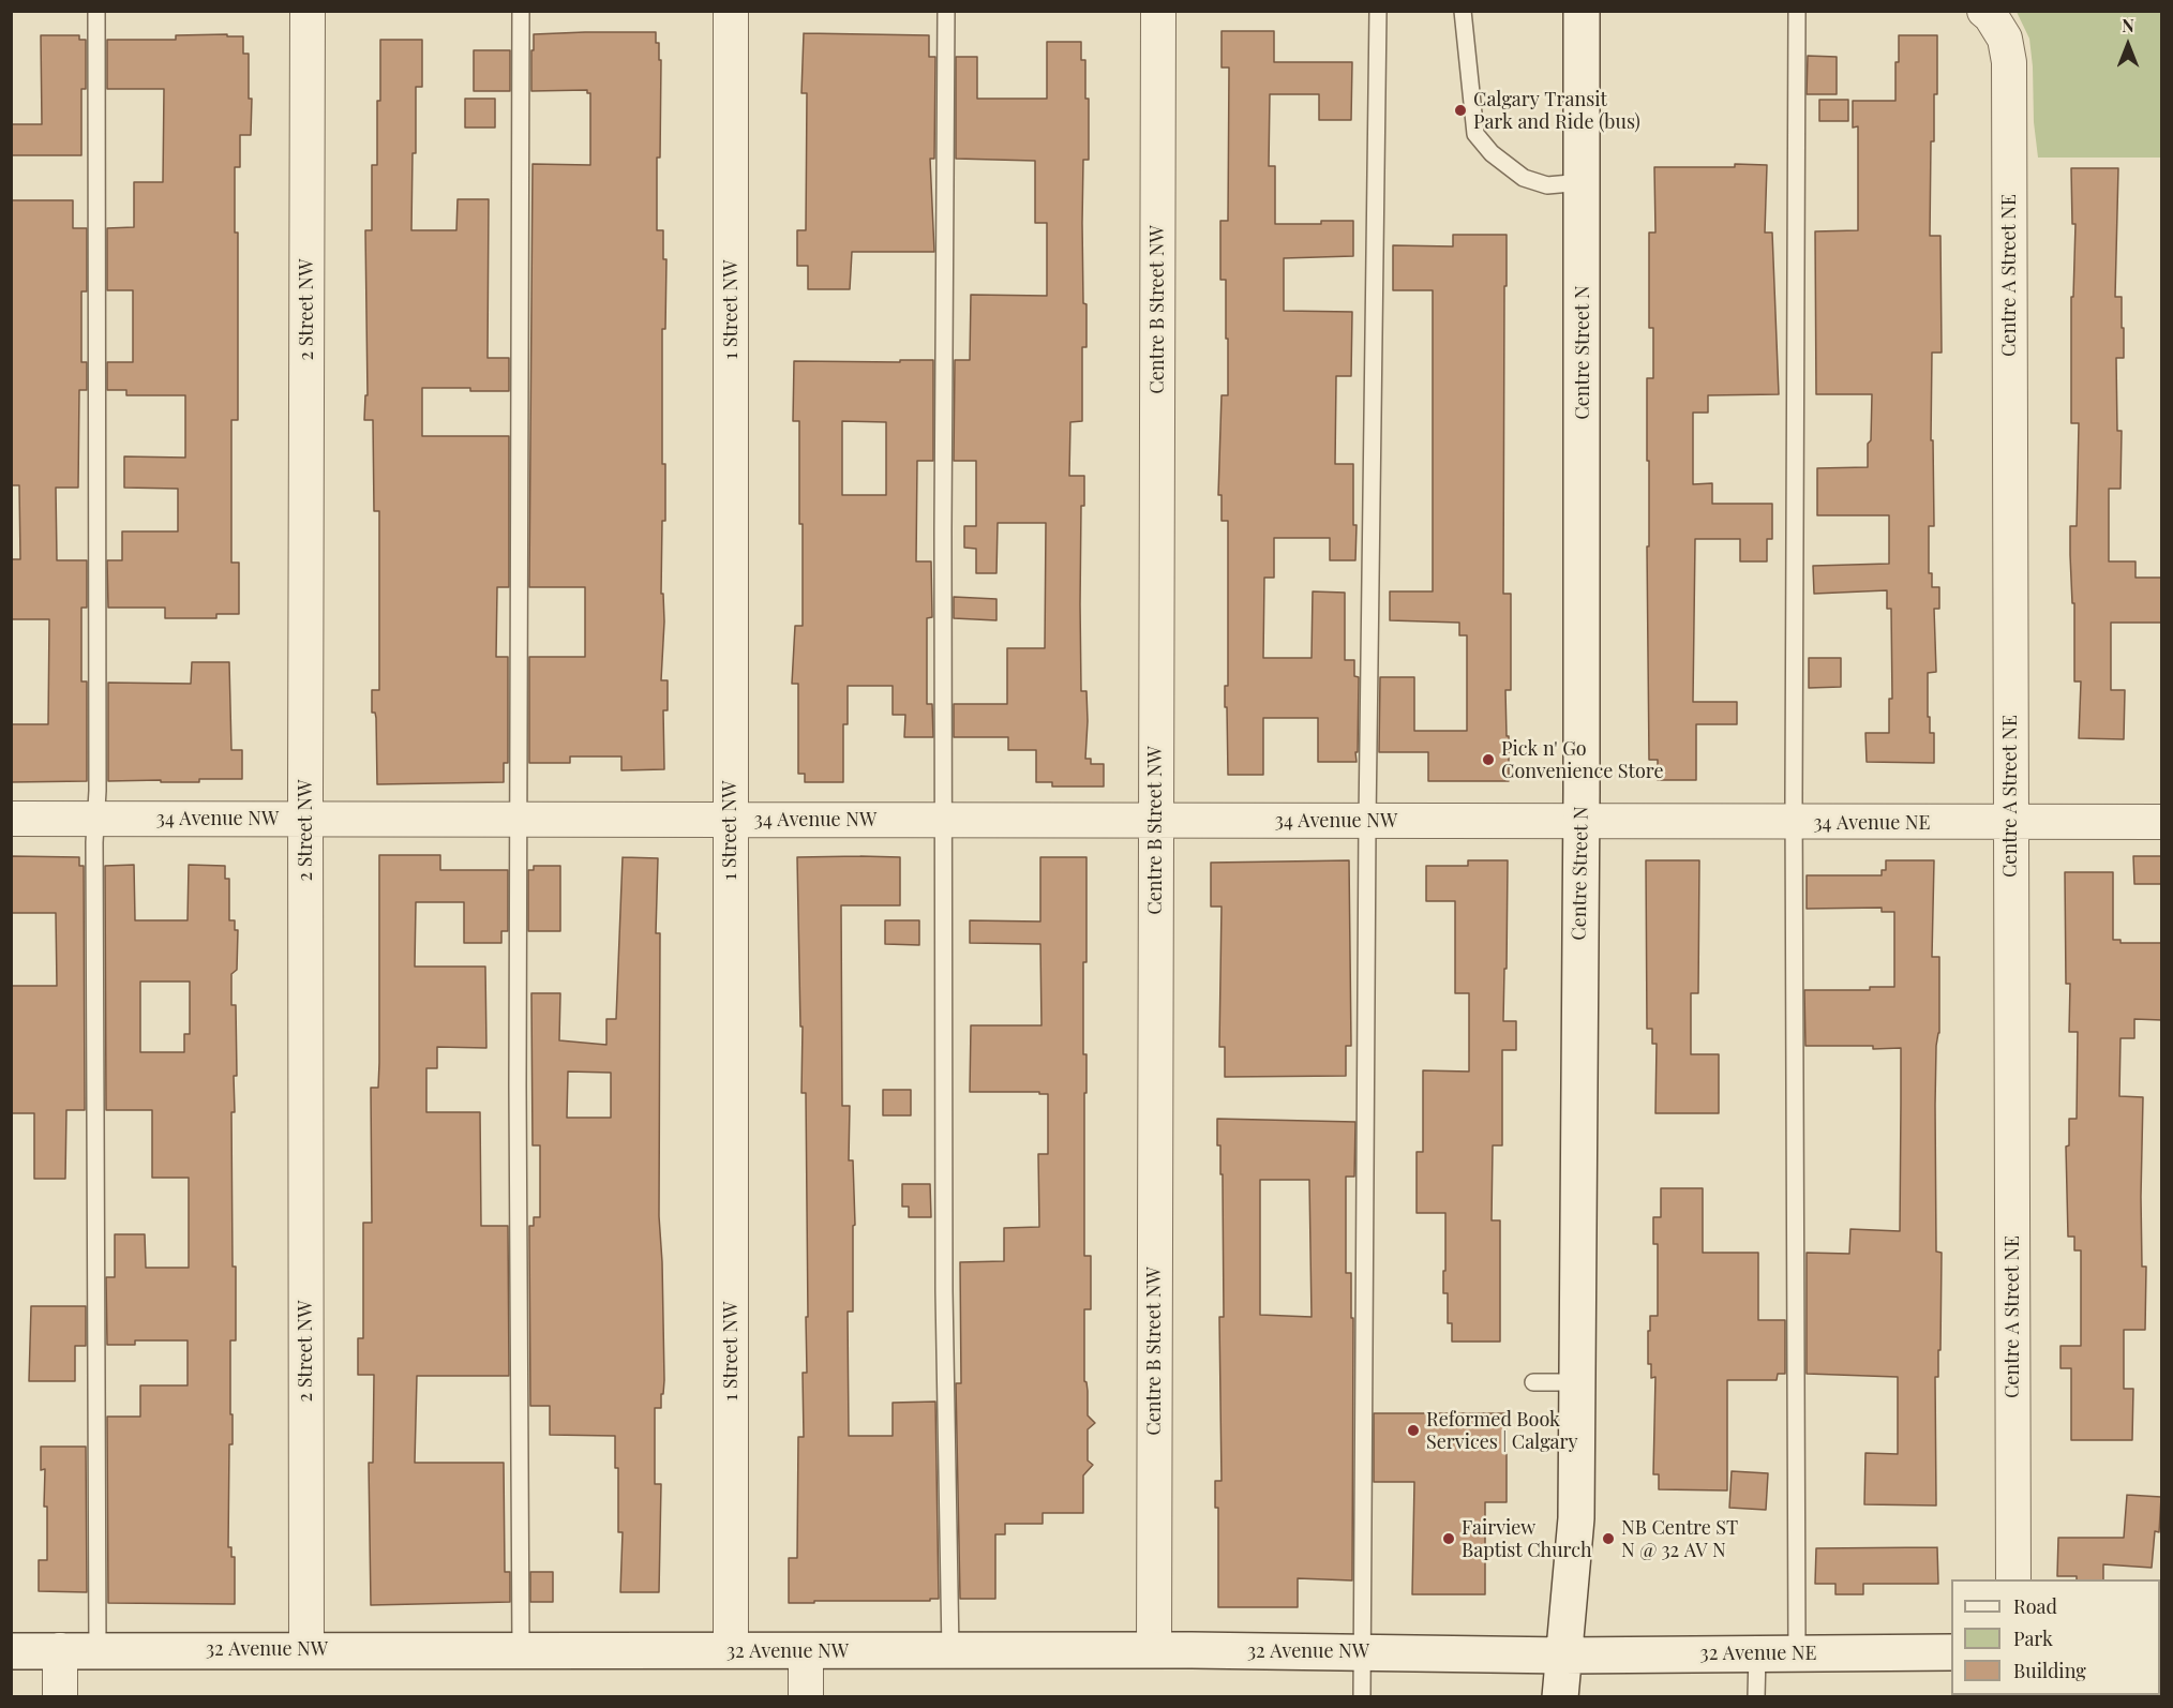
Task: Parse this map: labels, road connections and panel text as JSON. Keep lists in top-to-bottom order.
{
  "streets": {
    "street": [
      "Centre A Street NE",
      "2 Street NW",
      "1 Street NW",
      "Centre B Street NW",
      "Centre Street N",
      "34 Avenue NW",
      "34 Avenue NE",
      "32 Avenue NW",
      "32 Avenue NE"
    ]
  },
  "crossings": [
    ["Centre A Street NE", "34 Avenue NE"],
    ["2 Street NW", "34 Avenue NW"],
    ["2 Street NW", "32 Avenue NW"],
    ["1 Street NW", "34 Avenue NW"],
    ["1 Street NW", "32 Avenue NW"],
    ["Centre B Street NW", "34 Avenue NW"],
    ["Centre B Street NW", "32 Avenue NW"],
    ["Centre Street N", "34 Avenue NW"],
    ["Centre Street N", "34 Avenue NE"],
    ["Centre Street N", "32 Avenue NW"],
    ["Centre Street N", "32 Avenue NE"],
    ["34 Avenue NW", "34 Avenue NE"],
    ["32 Avenue NW", "32 Avenue NE"]
  ],
  "places": [
    "Calgary Transit Park and Ride (bus)",
    "Pick n' Go Convenience Store",
    "Reformed Book Services | Calgary",
    "Fairview Baptist Church",
    "NB Centre ST N @ 32 AV N"
  ],
  "legend": ["Road", "Park", "Building"],
  "north": "top"
}
